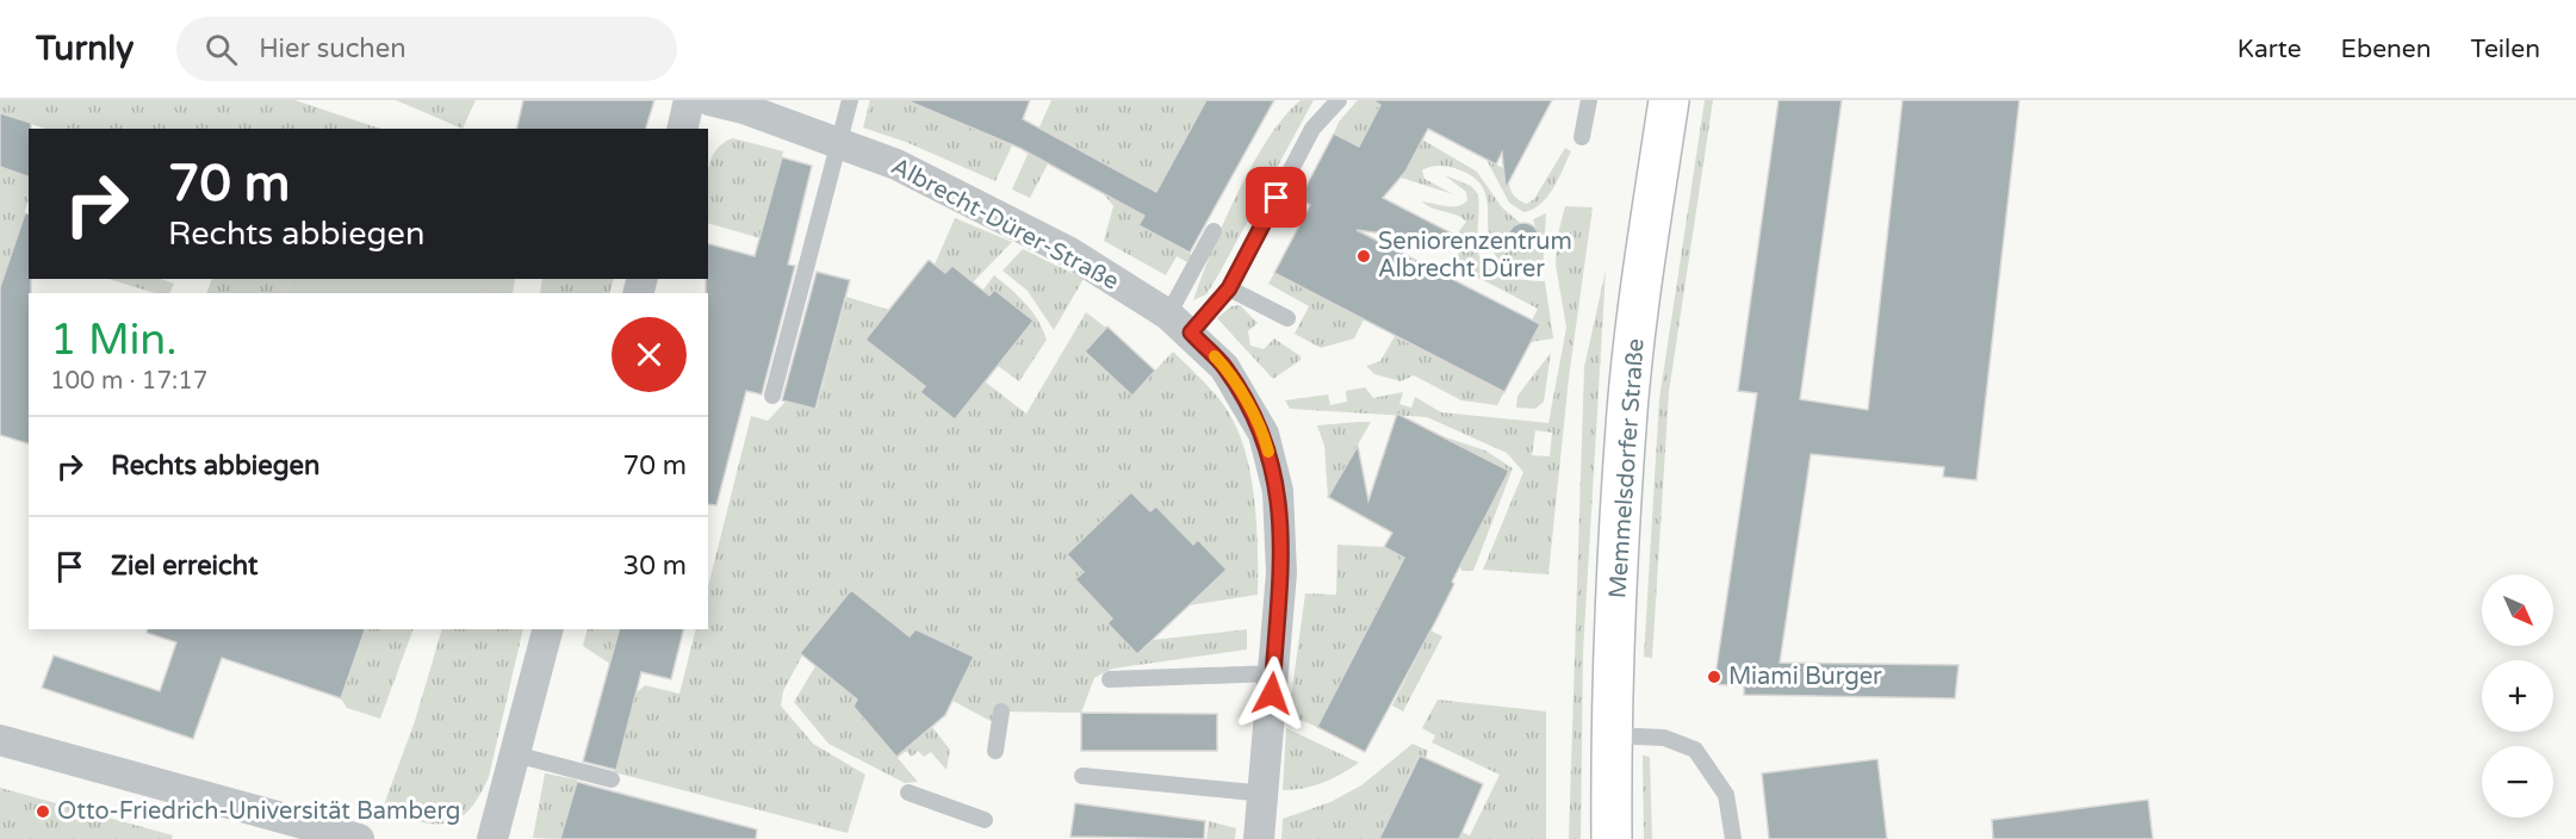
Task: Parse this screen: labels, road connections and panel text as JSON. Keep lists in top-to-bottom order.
{
  "streets": {
    "main road": ["Memmelsdorfer Straße"],
    "street": ["Albrecht-Dürer-Straße"]
  },
  "places": ["Seniorenzentrum Albrecht Dürer", "Miami Burger", "Otto-Friedrich-Universität Bamberg"],
  "north": "bottom right",
  "page": {
    "header": "Turnly",
    "search": "Hier suchen",
    "nav": ["Karte", "Ebenen", "Teilen"],
    "turn": ["70 m", "Rechts abbiegen"],
    "heading": ["1 Min.", "100 m · 17:17"],
    "list": [
      {
        "name": "Rechts abbiegen",
        "value": "70 m"
      },
      {
        "name": "Ziel erreicht",
        "value": "30 m"
      }
    ],
    "map_buttons": ["+", "−"]
  }
}
